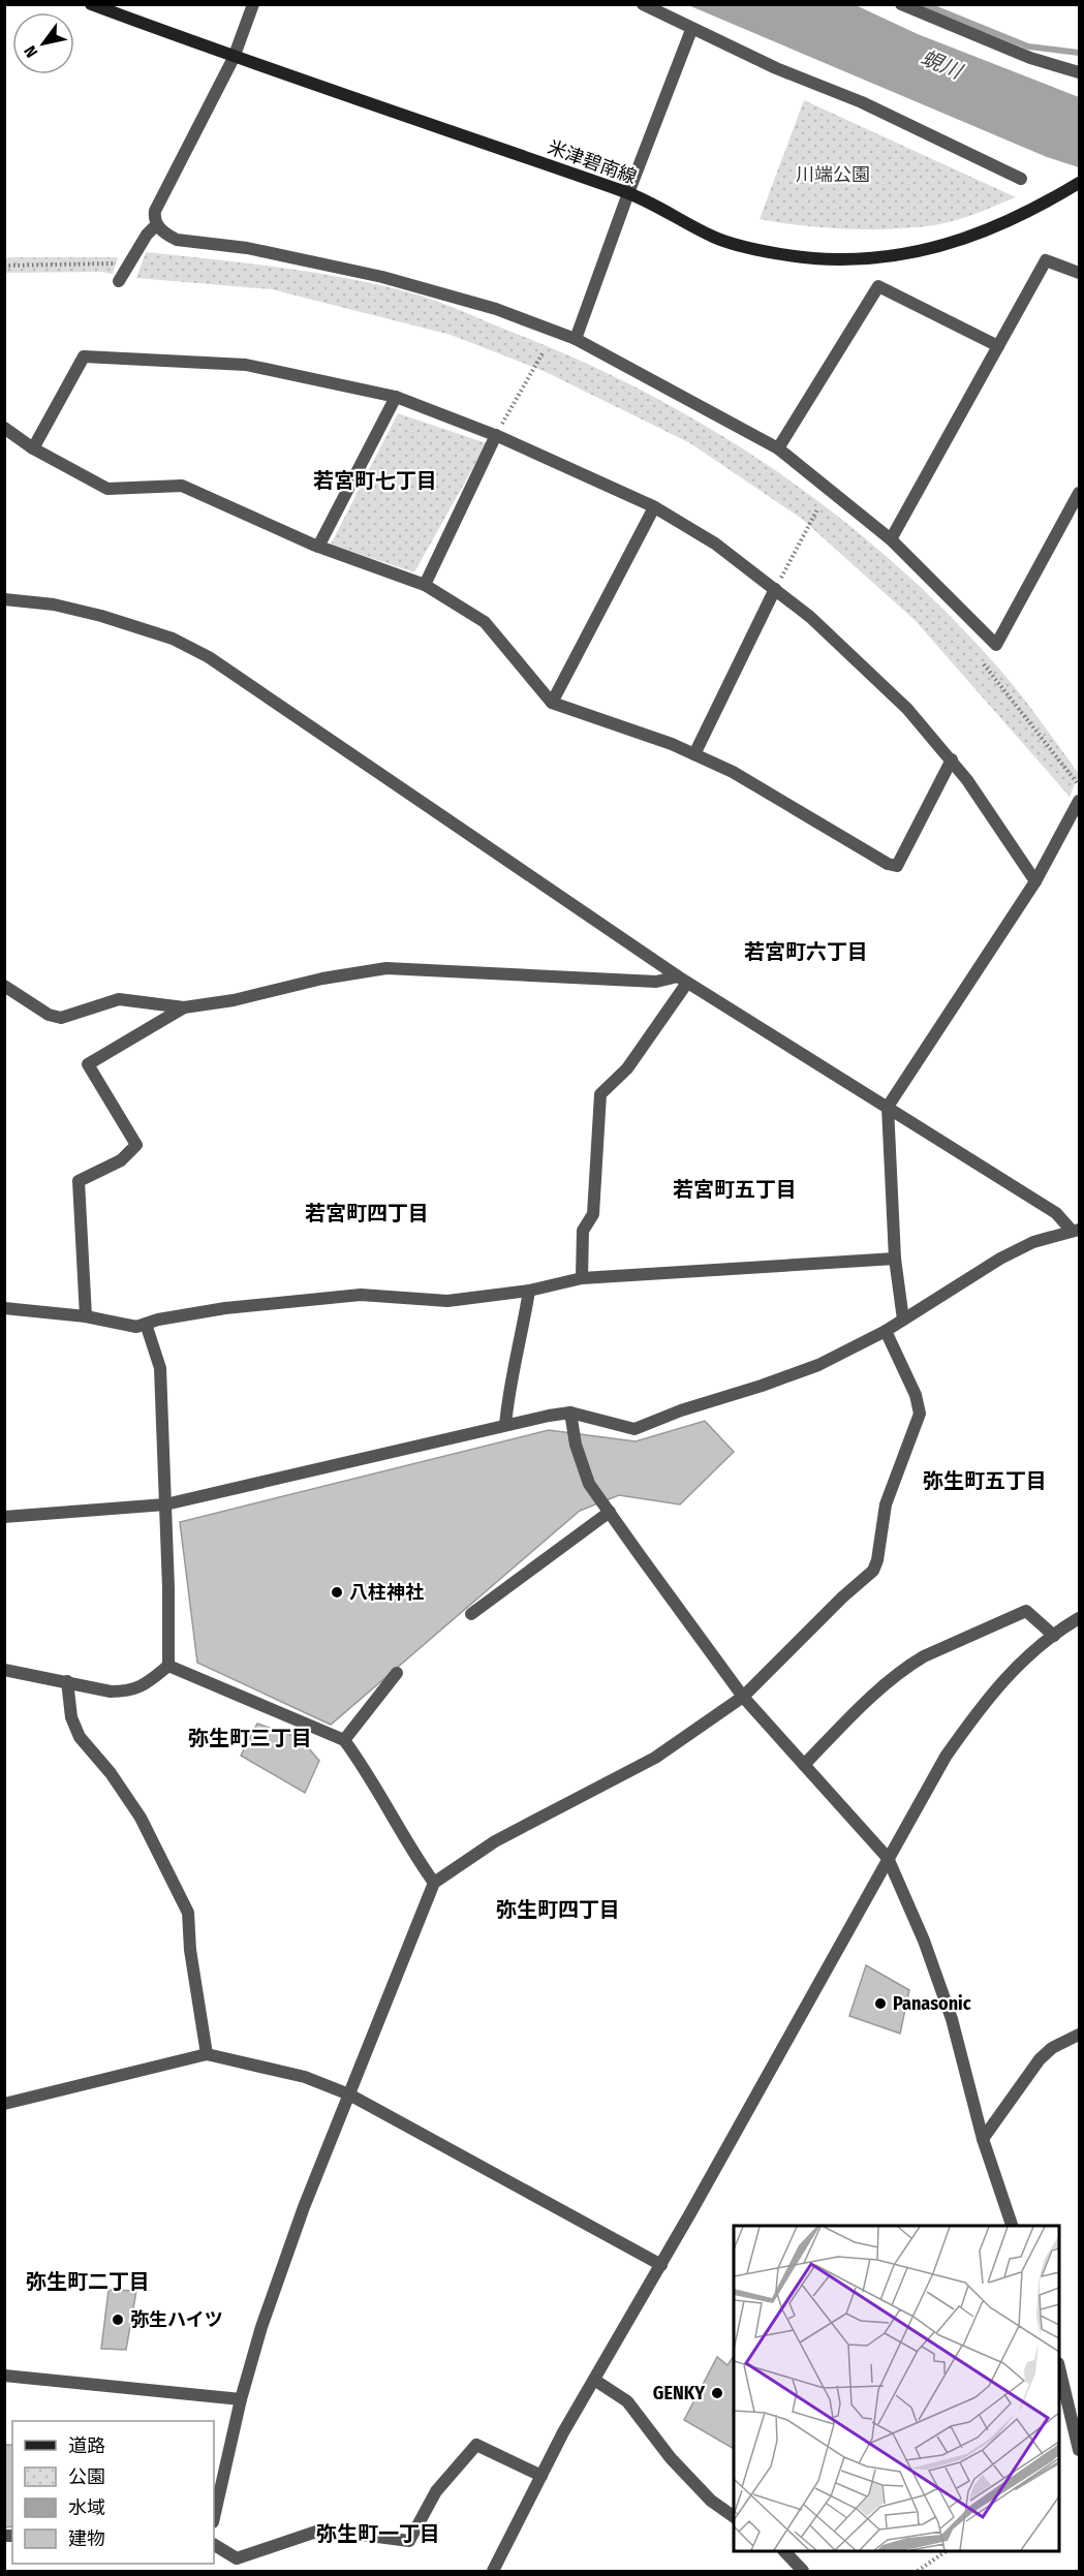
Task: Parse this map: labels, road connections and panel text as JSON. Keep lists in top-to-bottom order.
{
  "streets": {
    "main road": ["米津碧南線"]
  },
  "districts": [
    "若宮町七丁目",
    "若宮町六丁目",
    "若宮町五丁目",
    "若宮町四丁目",
    "弥生町五丁目",
    "弥生町三丁目",
    "弥生町四丁目",
    "弥生町二丁目",
    "弥生町一丁目"
  ],
  "water": ["蜆川"],
  "parks": ["川端公園"],
  "places": [
    "八柱神社",
    "Panasonic",
    "弥生ハイツ",
    "GENKY"
  ],
  "legend": [
    "道路",
    "公園",
    "水域",
    "建物"
  ],
  "north": "bottom left"
}
